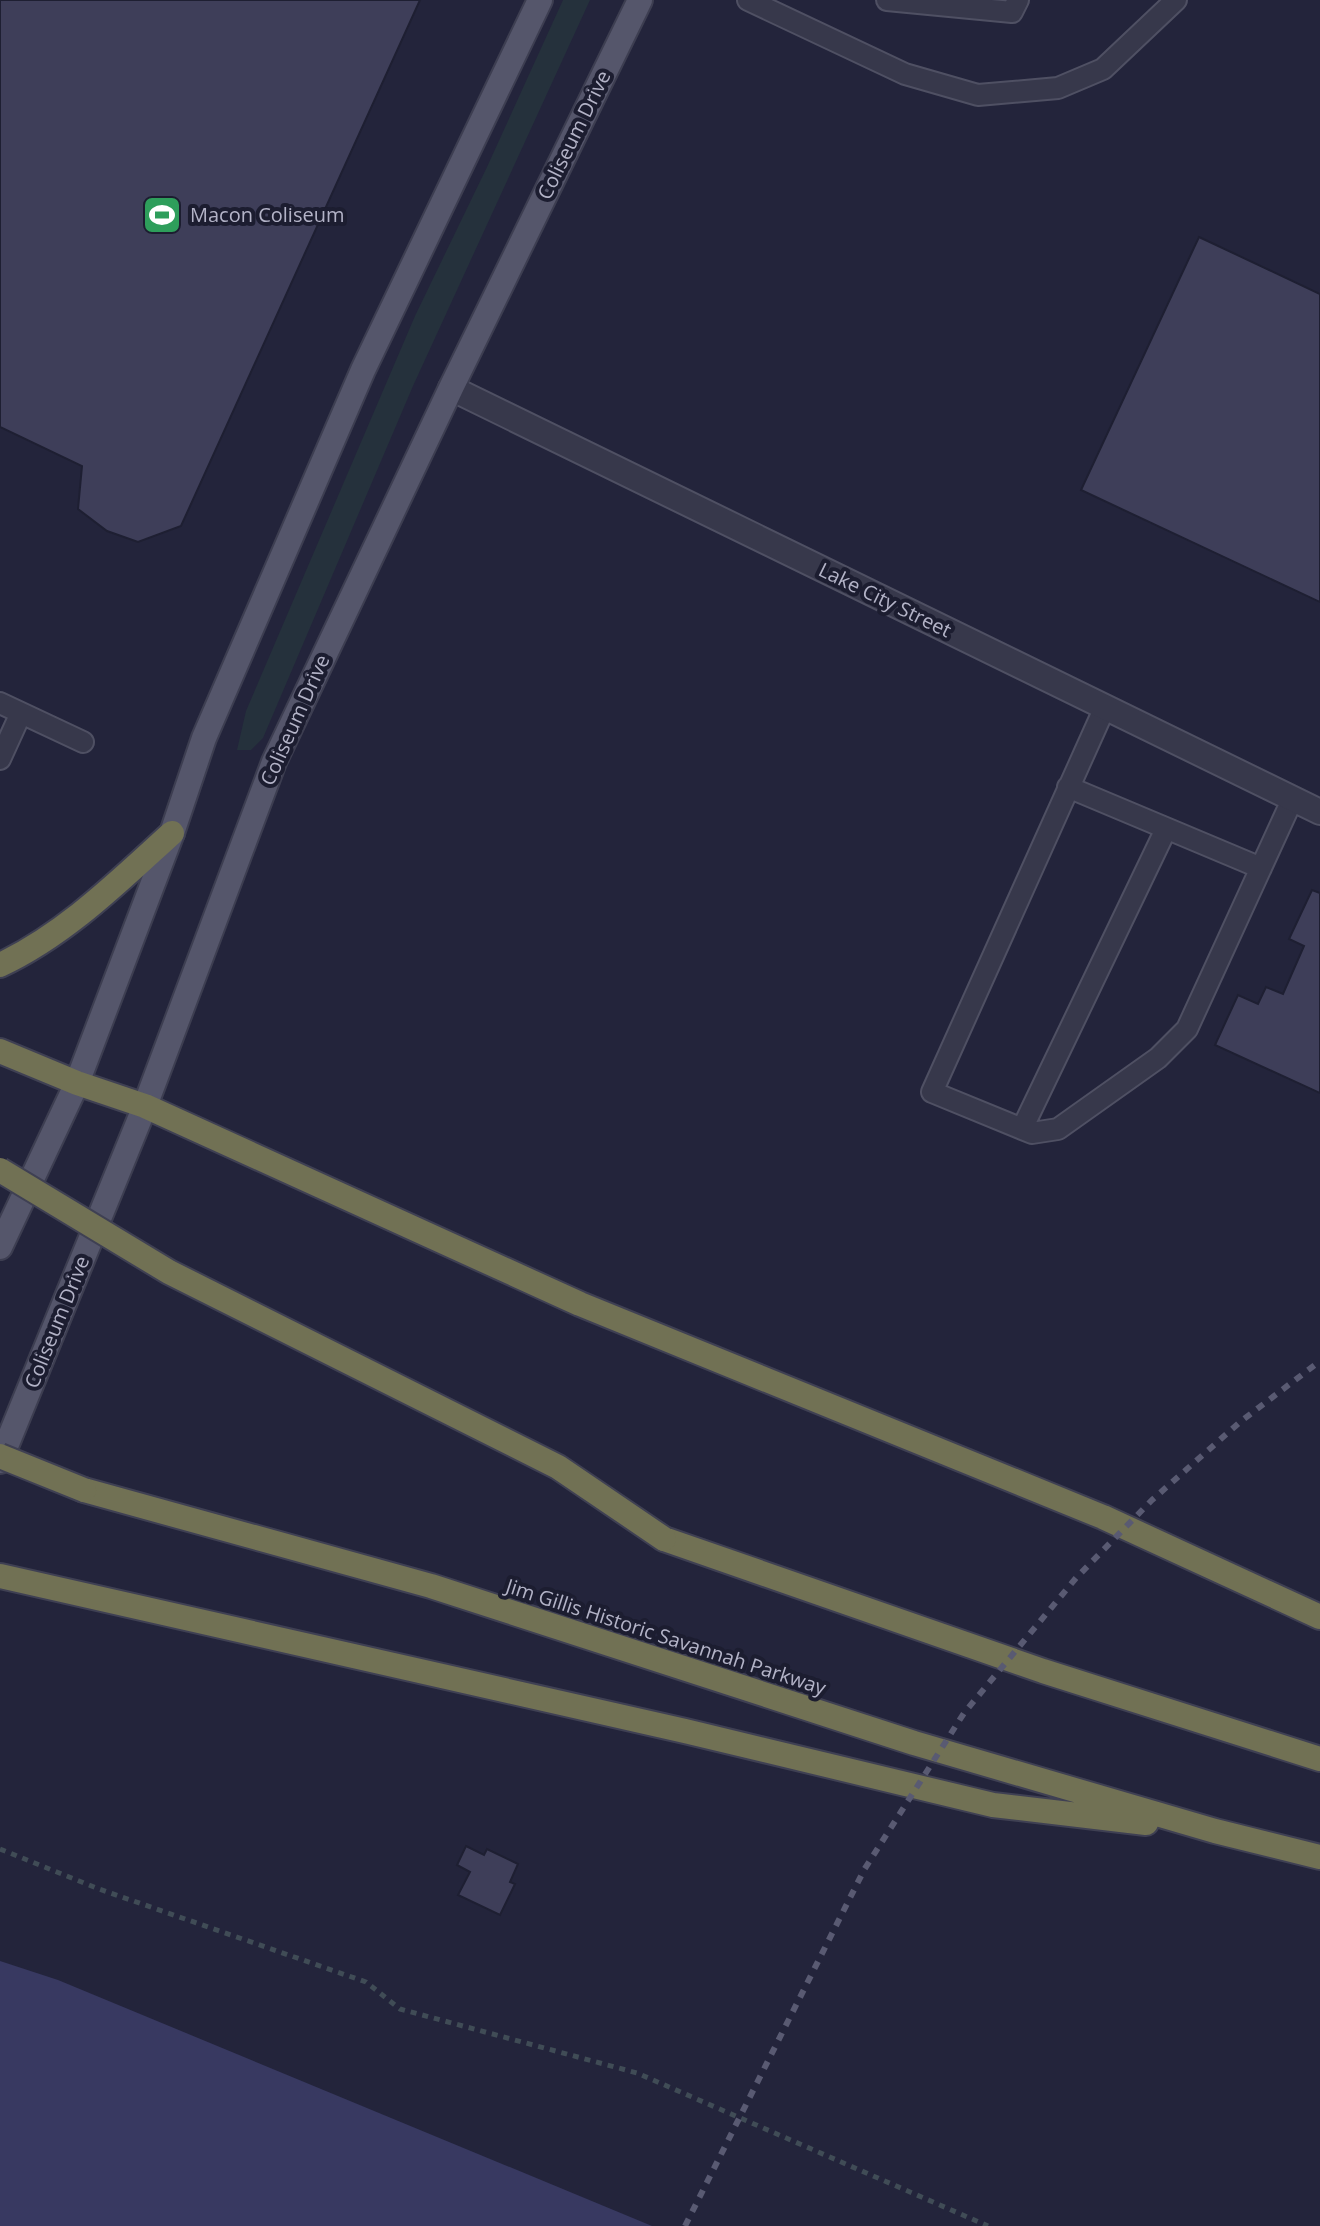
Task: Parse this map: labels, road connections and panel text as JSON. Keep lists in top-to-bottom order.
{
  "streets": {
    "highway": ["Jim Gillis Historic Savannah Parkway"],
    "main road": ["Coliseum Drive"],
    "street": ["Lake City Street"]
  },
  "crossings": [
    ["Coliseum Drive", "Lake City Street"],
    ["Coliseum Drive", "Jim Gillis Historic Savannah Parkway"]
  ],
  "places": {
    "sports": ["Macon Coliseum"]
  }
}
